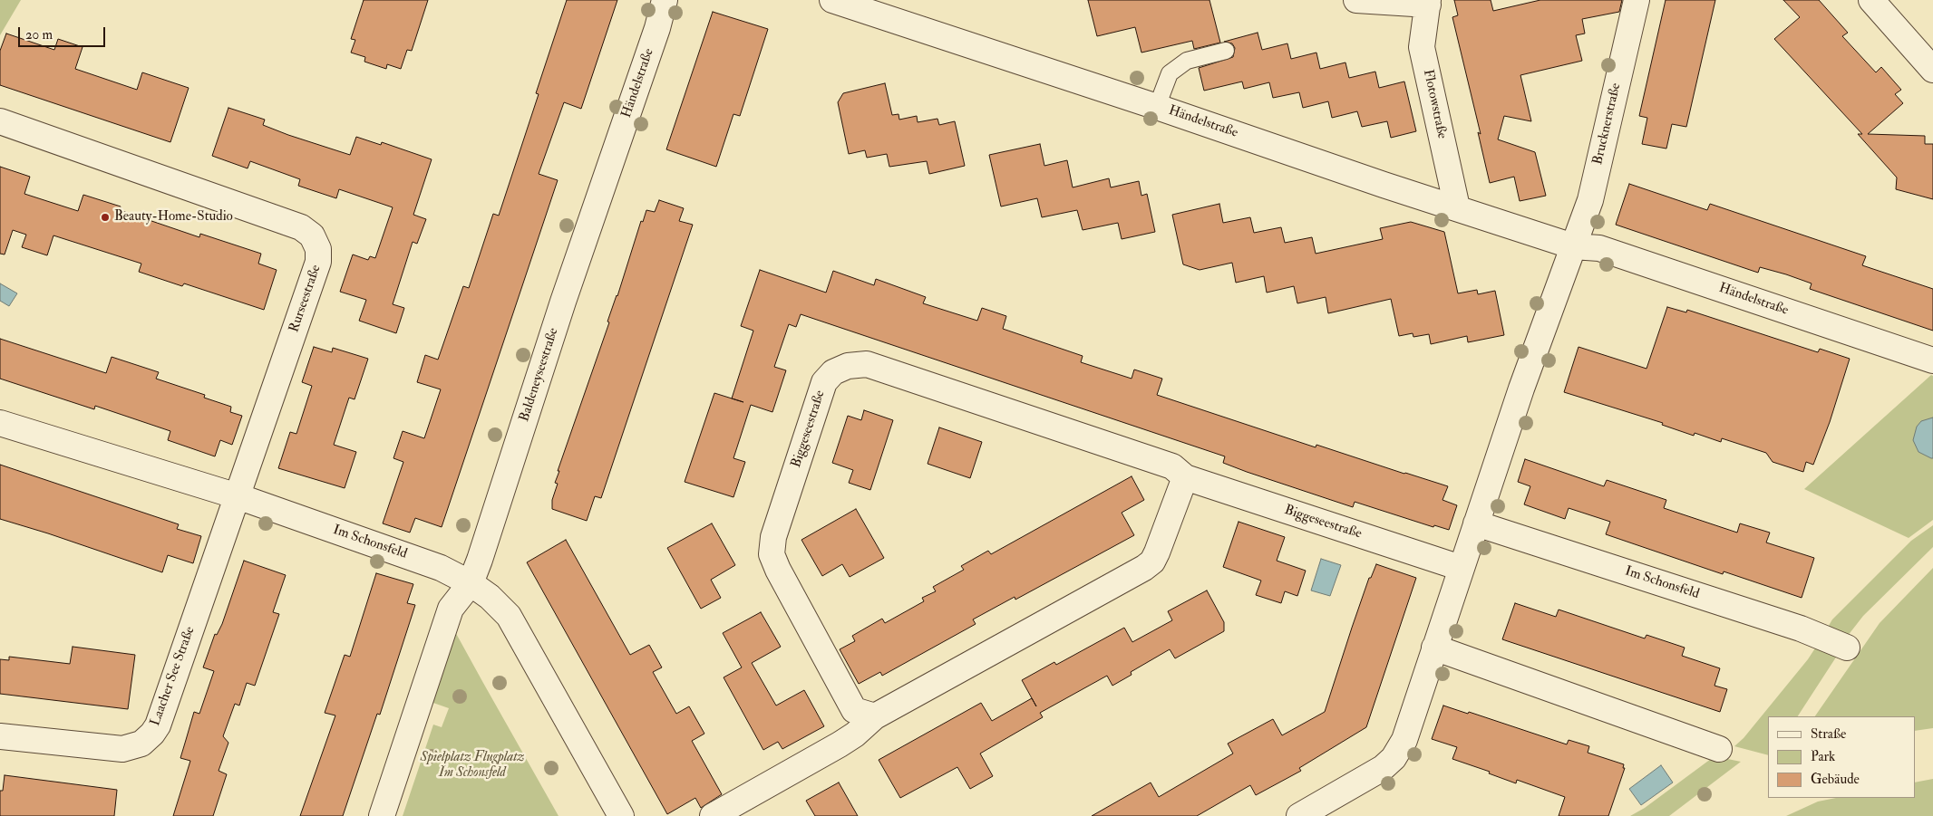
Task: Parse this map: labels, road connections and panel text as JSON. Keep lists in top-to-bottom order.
{
  "streets": {
    "street": [
      "Händelstraße",
      "Flotowstraße",
      "Brucknerstraße",
      "Rurseestraße",
      "Baldeneyseestraße",
      "Biggeseestraße",
      "Im Schonsfeld",
      "Laacher See Straße"
    ]
  },
  "crossings": [
    ["Händelstraße", "Flotowstraße"],
    ["Händelstraße", "Brucknerstraße"],
    ["Händelstraße", "Baldeneyseestraße"],
    ["Rurseestraße", "Im Schonsfeld"],
    ["Rurseestraße", "Laacher See Straße"],
    ["Baldeneyseestraße", "Im Schonsfeld"],
    ["Im Schonsfeld", "Laacher See Straße"]
  ],
  "parks": ["Spielplatz Flugplatz Im Schonsfeld"],
  "places": ["Beauty-Home-Studio"],
  "legend": ["Straße", "Park", "Gebäude"],
  "scale_bar": "20 m"
}
